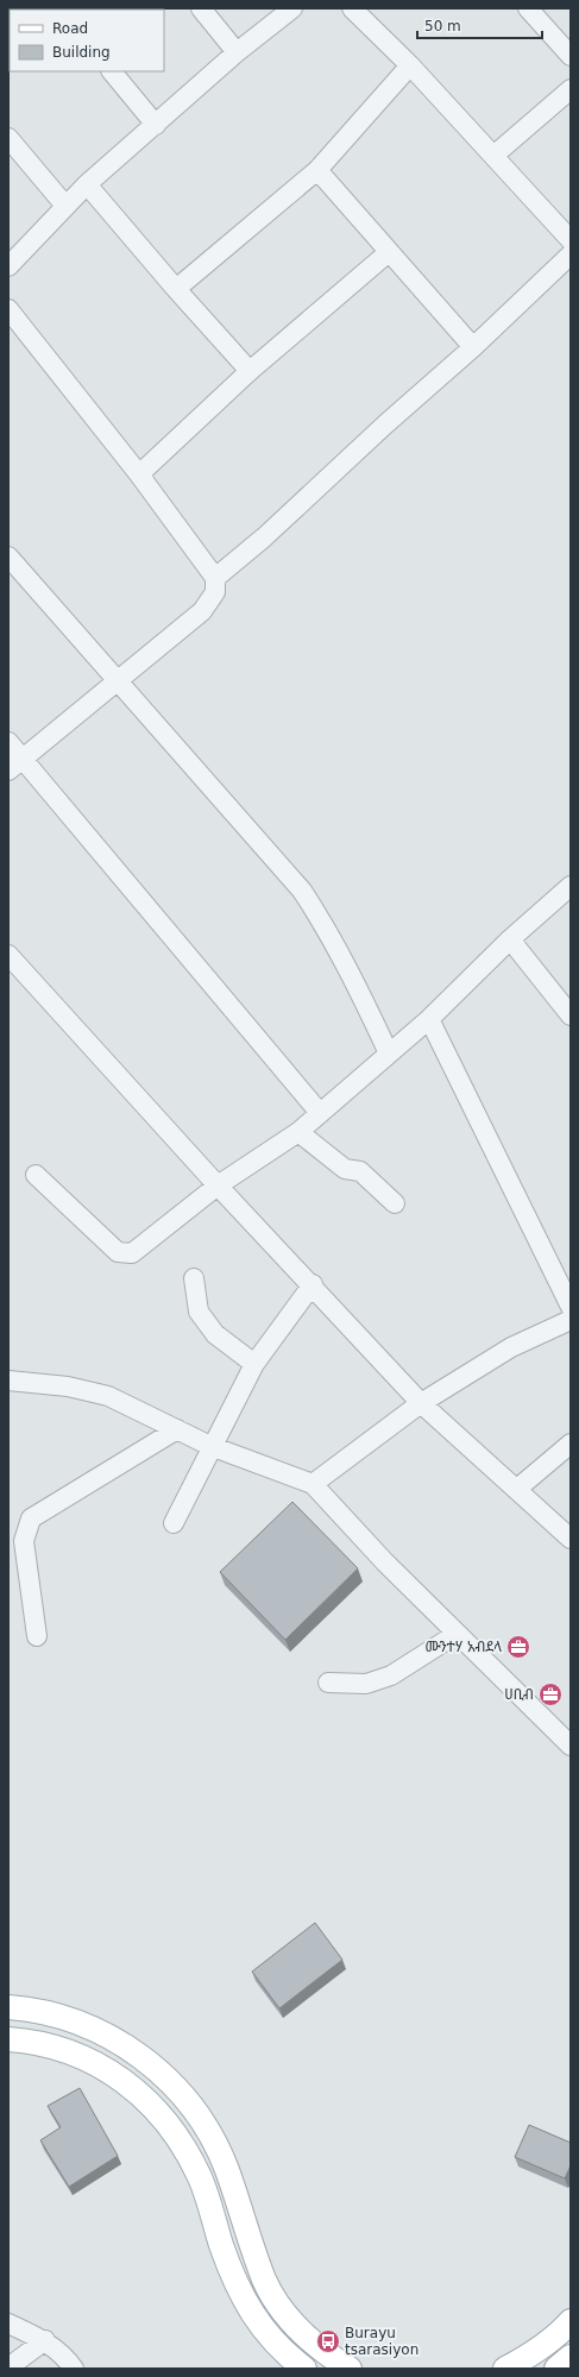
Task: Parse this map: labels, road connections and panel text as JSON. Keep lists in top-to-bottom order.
{
  "places": {
    "office": ["ሙንተሃ አብደላ", "ሀቢብ"],
    "bus stop": ["Burayu tsarasiyon"]
  },
  "legend": ["Road", "Building"],
  "scale_bar": "50 m"
}
